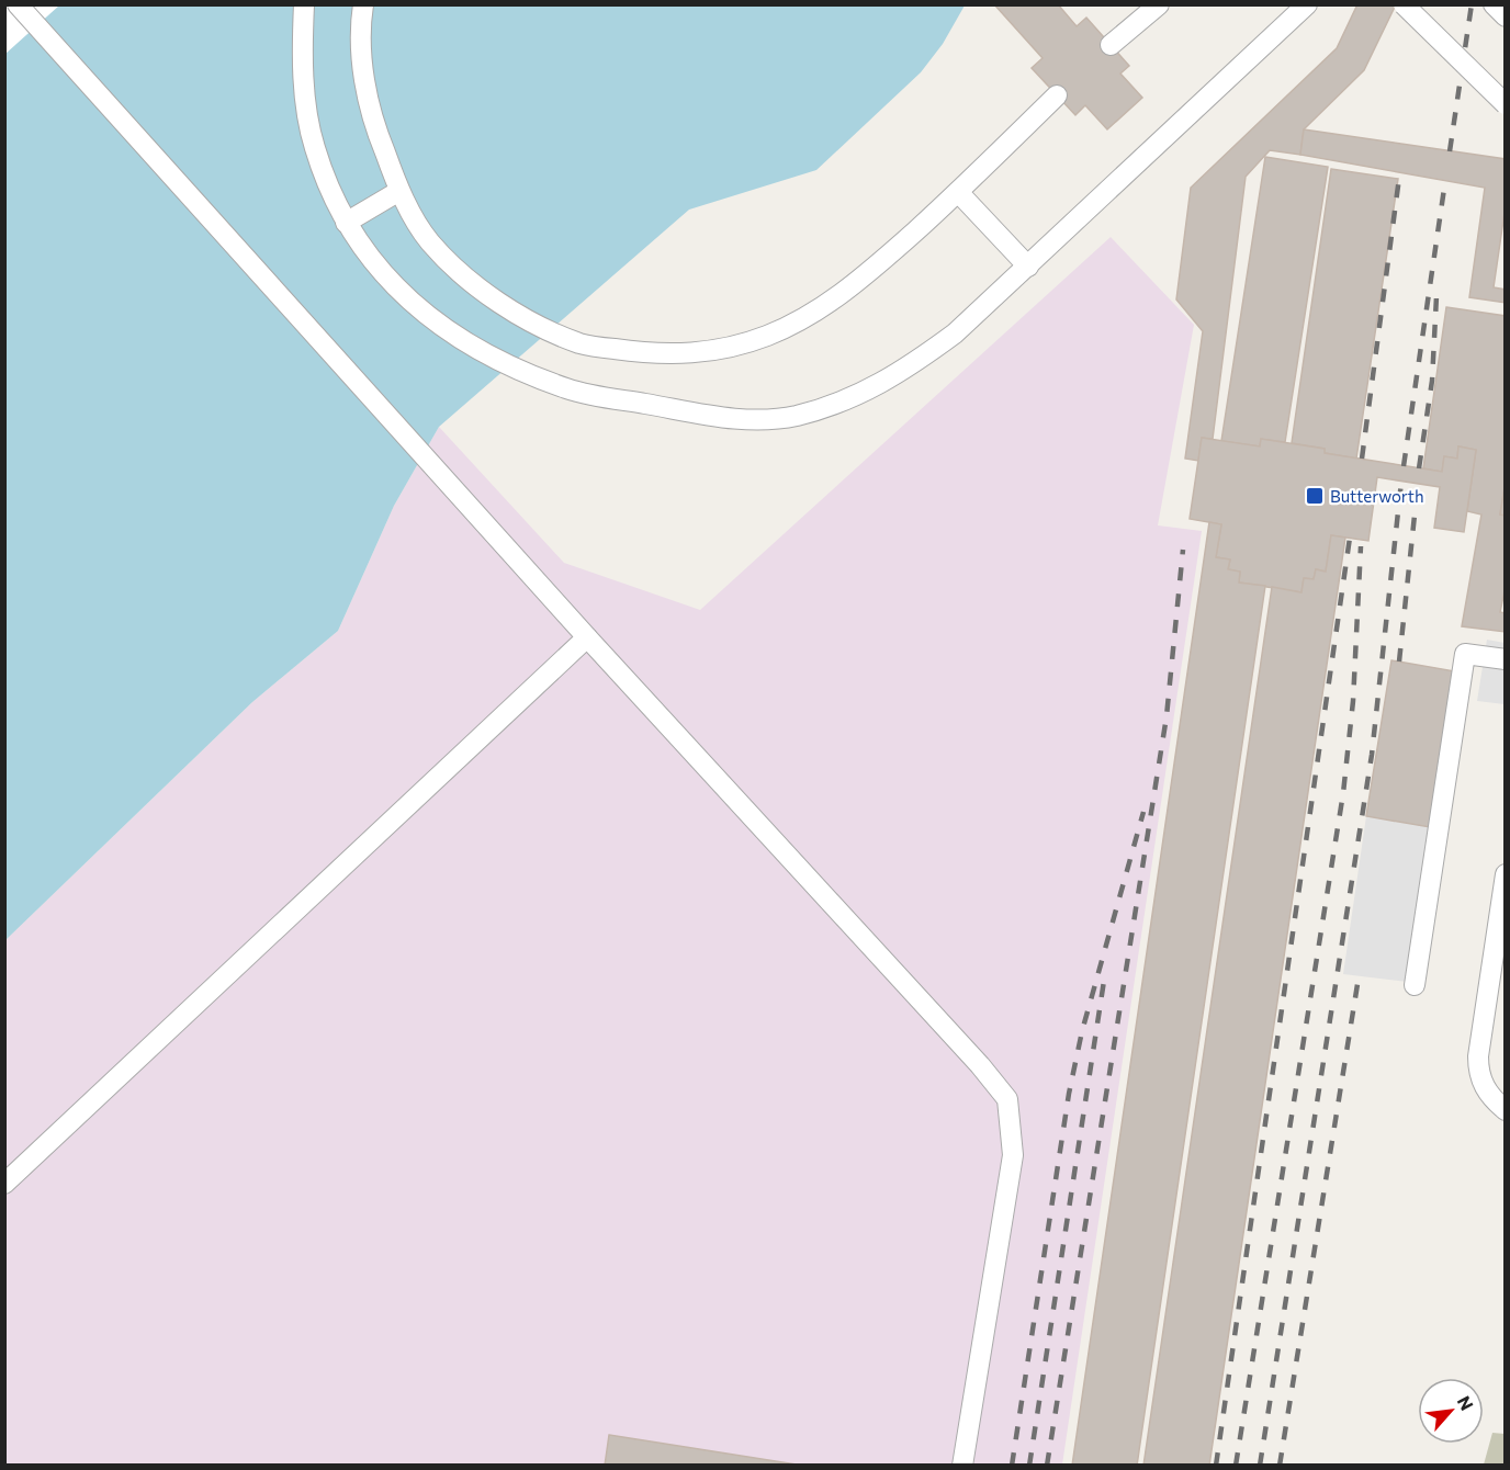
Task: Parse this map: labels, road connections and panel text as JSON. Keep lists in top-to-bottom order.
{
  "places": {
    "transit": ["Butterworth"]
  },
  "north": "top right"
}
